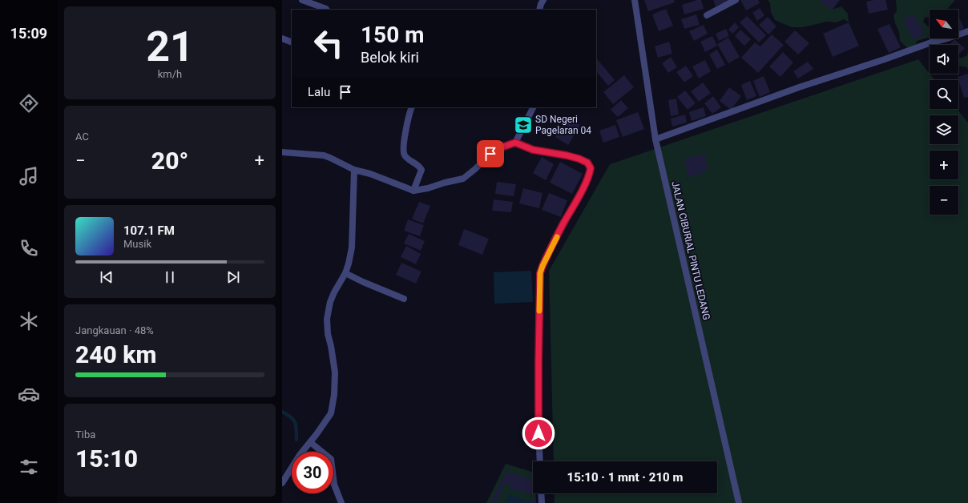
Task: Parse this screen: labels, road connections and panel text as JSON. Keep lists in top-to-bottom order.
{
  "streets": {
    "street": ["JALAN CIBURIAL PINTU LEDANG"]
  },
  "places": {
    "school or university": ["SD Negeri Pagelaran 04"]
  },
  "north": "top left",
  "page": {
    "tabs": "15:09",
    "tile": [
      ["21", "km/h"],
      "AC",
      ["Jangkauan · 48%", "240 km"],
      ["Tiba", "15:10"]
    ],
    "map_buttons": ["+", "−"],
    "turn": ["150 m", "Belok kiri"],
    "then": "Lalu",
    "heat": ["−", "20°", "+"],
    "song": ["107.1 FM", "Musik"],
    "limit": "30",
    "trip": "15:10 · 1 mnt · 210 m"
  }
}
